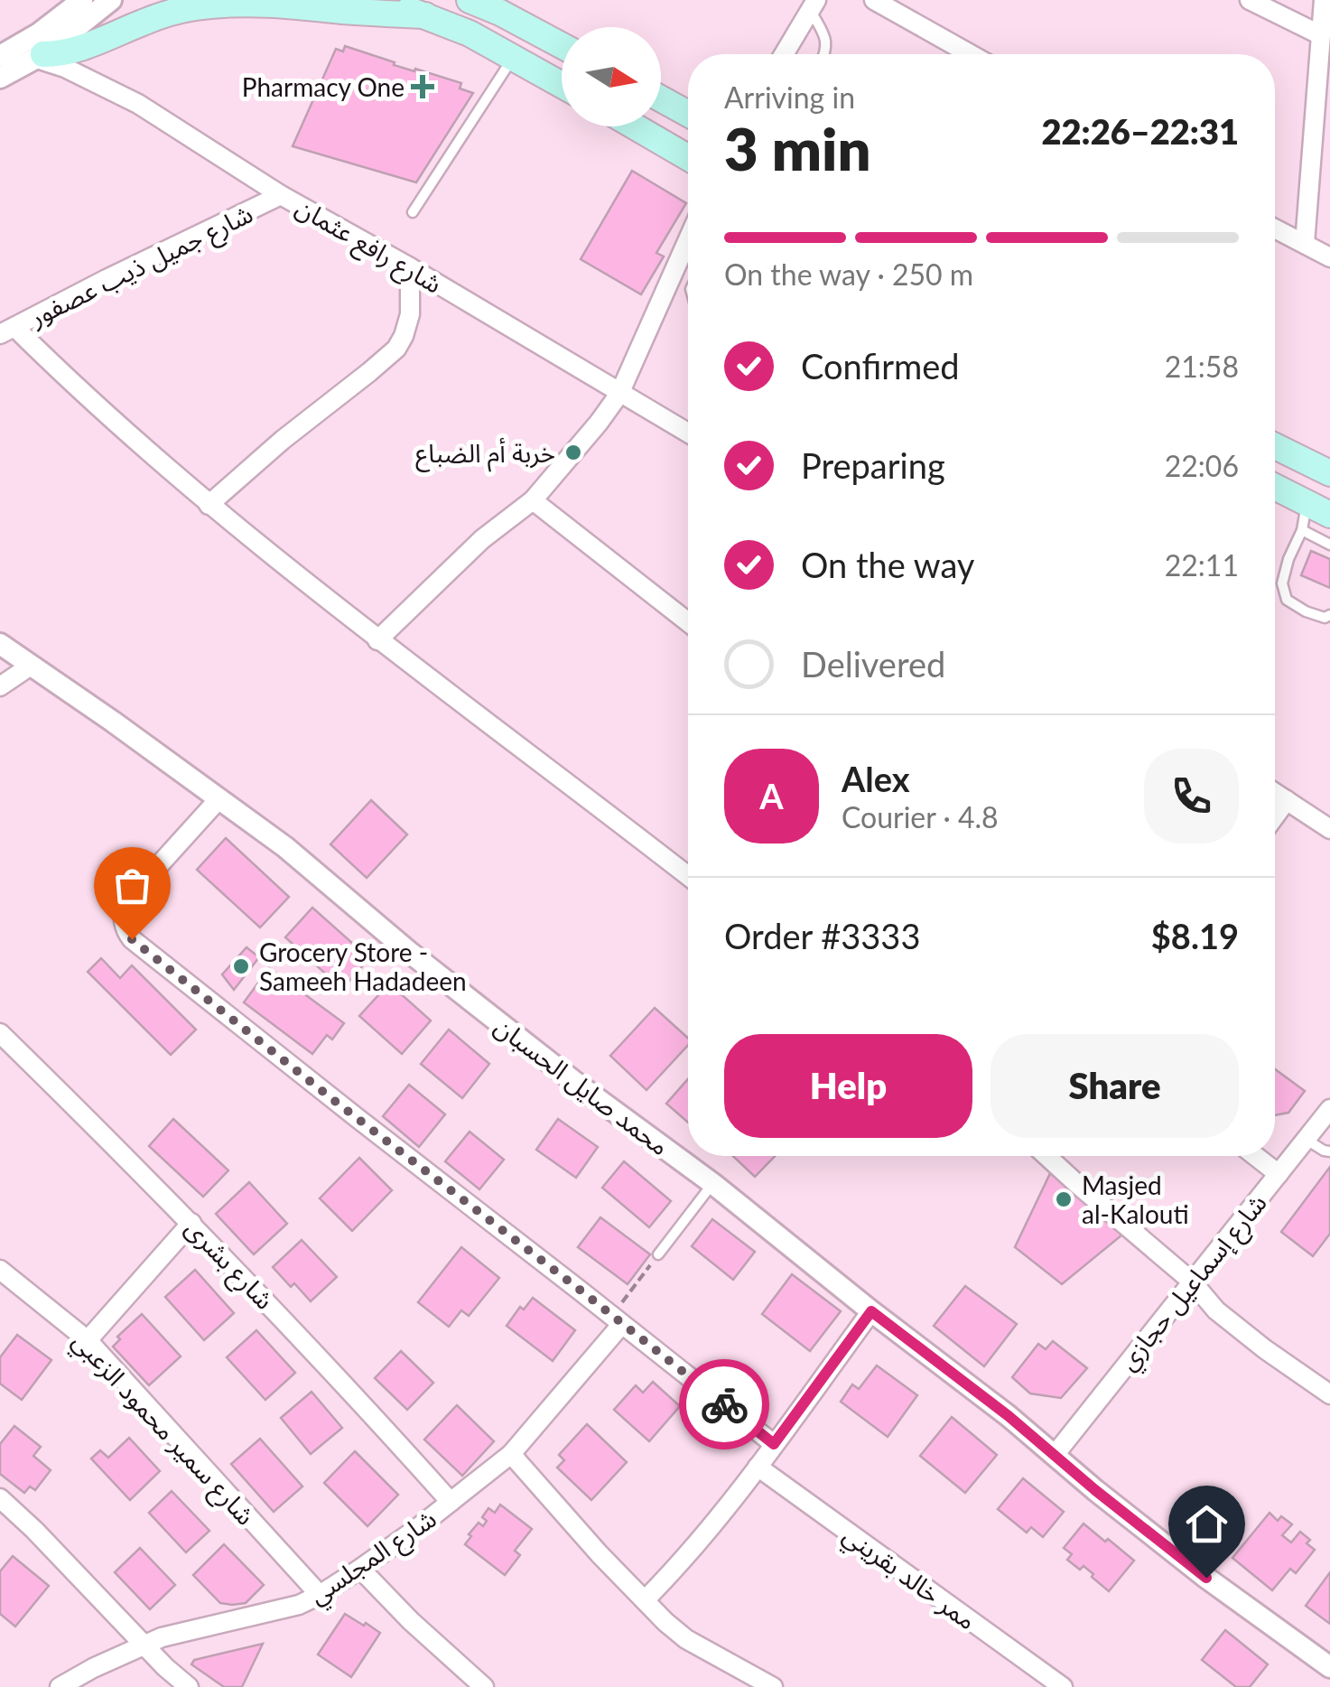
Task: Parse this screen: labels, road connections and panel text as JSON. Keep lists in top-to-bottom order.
{
  "streets": {
    "street": [
      "شارع رافع عثمان",
      "شارع جميل ذيب عصفور",
      "محمد صايل الحسبان",
      "شارع بشرى",
      "شارع إسماعيل حجازي",
      "شارع سمير محمود الزعبي",
      "شارع المجلسي",
      "ممر خالد بقريني"
    ]
  },
  "crossings": [
    ["شارع رافع عثمان", "شارع جميل ذيب عصفور"],
    ["محمد صايل الحسبان", "شارع إسماعيل حجازي"],
    ["شارع بشرى", "شارع المجلسي"],
    ["شارع سمير محمود الزعبي", "شارع المجلسي"]
  ],
  "places": {
    "health": ["Pharmacy One"],
    "other": ["خربة أم الضباع", "Grocery Store - Sameeh Hadadeen", "Masjed al-Kalouti"]
  },
  "north": "right",
  "page": {
    "heading": ["3 min", "Arriving in", "22:26–22:31"],
    "panel": [
      "Alex",
      "Courier · 4.8",
      "Order #3333",
      "$8.19"
    ],
    "bar": "On the way · 250 m",
    "list": [
      ["Confirmed", "21:58"],
      ["Preparing", "22:06"],
      ["On the way", "22:11"],
      "Delivered"
    ],
    "round": "A",
    "buttons": ["Help", "Share"]
  }
}
